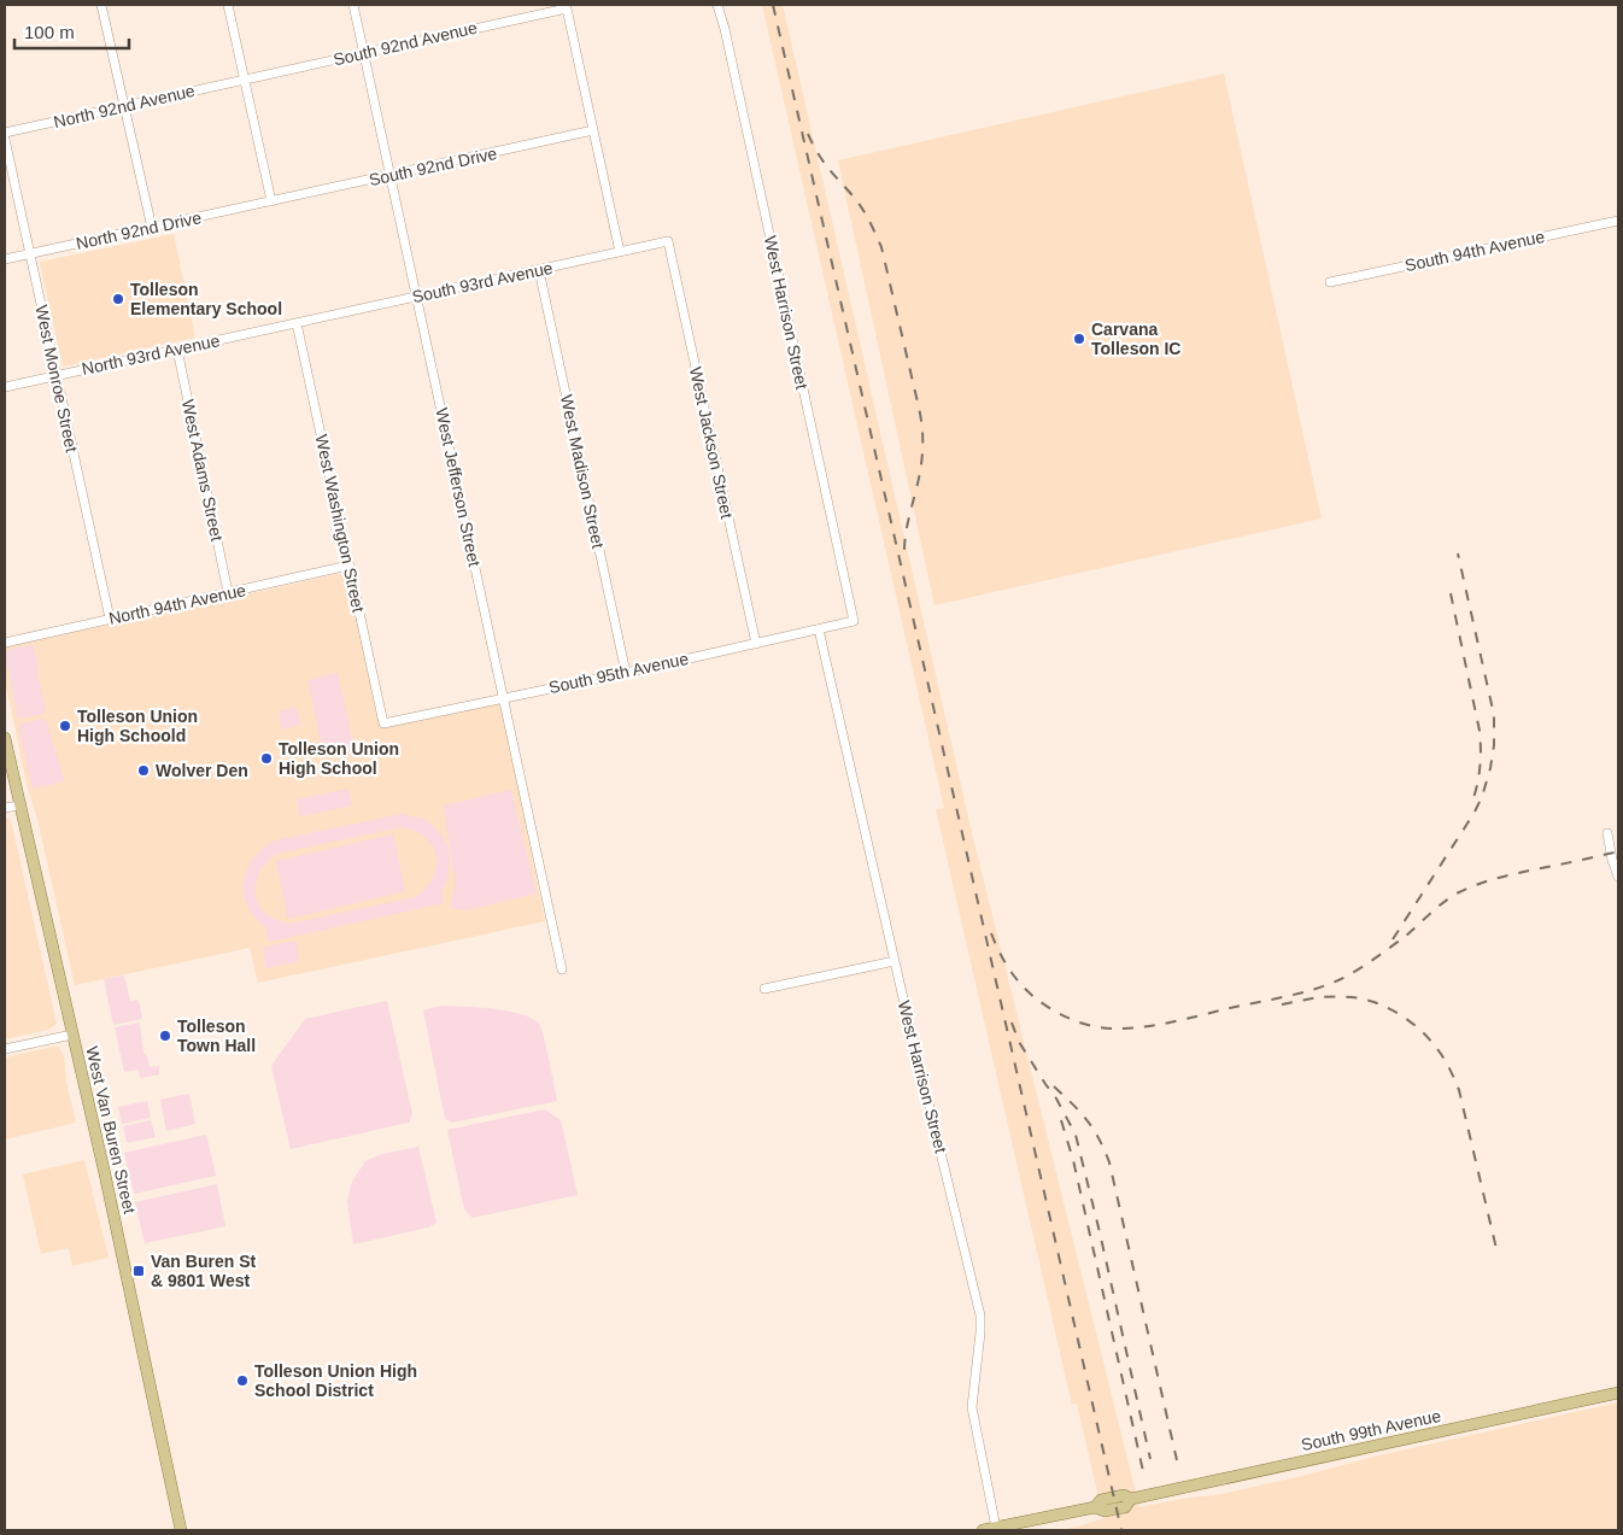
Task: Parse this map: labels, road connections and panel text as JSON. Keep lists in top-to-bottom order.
{
  "streets": {
    "main road": ["West Van Buren Street", "South 99th Avenue"],
    "street": [
      "South 92nd Avenue",
      "North 92nd Avenue",
      "South 92nd Drive",
      "North 92nd Drive",
      "South 94th Avenue",
      "South 93rd Avenue",
      "West Harrison Street",
      "North 93rd Avenue",
      "West Monroe Street",
      "West Jackson Street",
      "West Adams Street",
      "West Madison Street",
      "West Jefferson Street",
      "West Washington Street",
      "North 94th Avenue",
      "South 95th Avenue"
    ]
  },
  "crossings": [
    ["South 92nd Avenue", "North 92nd Avenue"],
    ["South 92nd Avenue", "South 92nd Drive"],
    ["South 92nd Avenue", "West Jefferson Street"],
    ["South 92nd Drive", "North 92nd Drive"],
    ["South 92nd Drive", "West Jefferson Street"],
    ["North 92nd Drive", "West Monroe Street"],
    ["South 93rd Avenue", "North 93rd Avenue"],
    ["South 93rd Avenue", "West Jackson Street"],
    ["South 93rd Avenue", "West Madison Street"],
    ["South 93rd Avenue", "West Jefferson Street"],
    ["South 93rd Avenue", "West Washington Street"],
    ["West Harrison Street", "South 95th Avenue"],
    ["West Harrison Street", "South 99th Avenue"],
    ["North 93rd Avenue", "West Monroe Street"],
    ["North 93rd Avenue", "West Adams Street"],
    ["North 93rd Avenue", "West Washington Street"],
    ["West Monroe Street", "North 94th Avenue"],
    ["West Jackson Street", "South 95th Avenue"],
    ["West Adams Street", "North 94th Avenue"],
    ["West Madison Street", "South 95th Avenue"],
    ["West Jefferson Street", "South 95th Avenue"],
    ["West Washington Street", "North 94th Avenue"],
    ["West Washington Street", "South 95th Avenue"]
  ],
  "places": {
    "other": [
      "Tolleson Elementary School",
      "Carvana Tolleson IC",
      "Tolleson Union High Schoold",
      "Tolleson Union High School",
      "Wolver Den",
      "Tolleson Town Hall",
      "Tolleson Union High School District"
    ],
    "transit": ["Van Buren St & 9801 West"]
  },
  "scale_bar": "100 m"
}
